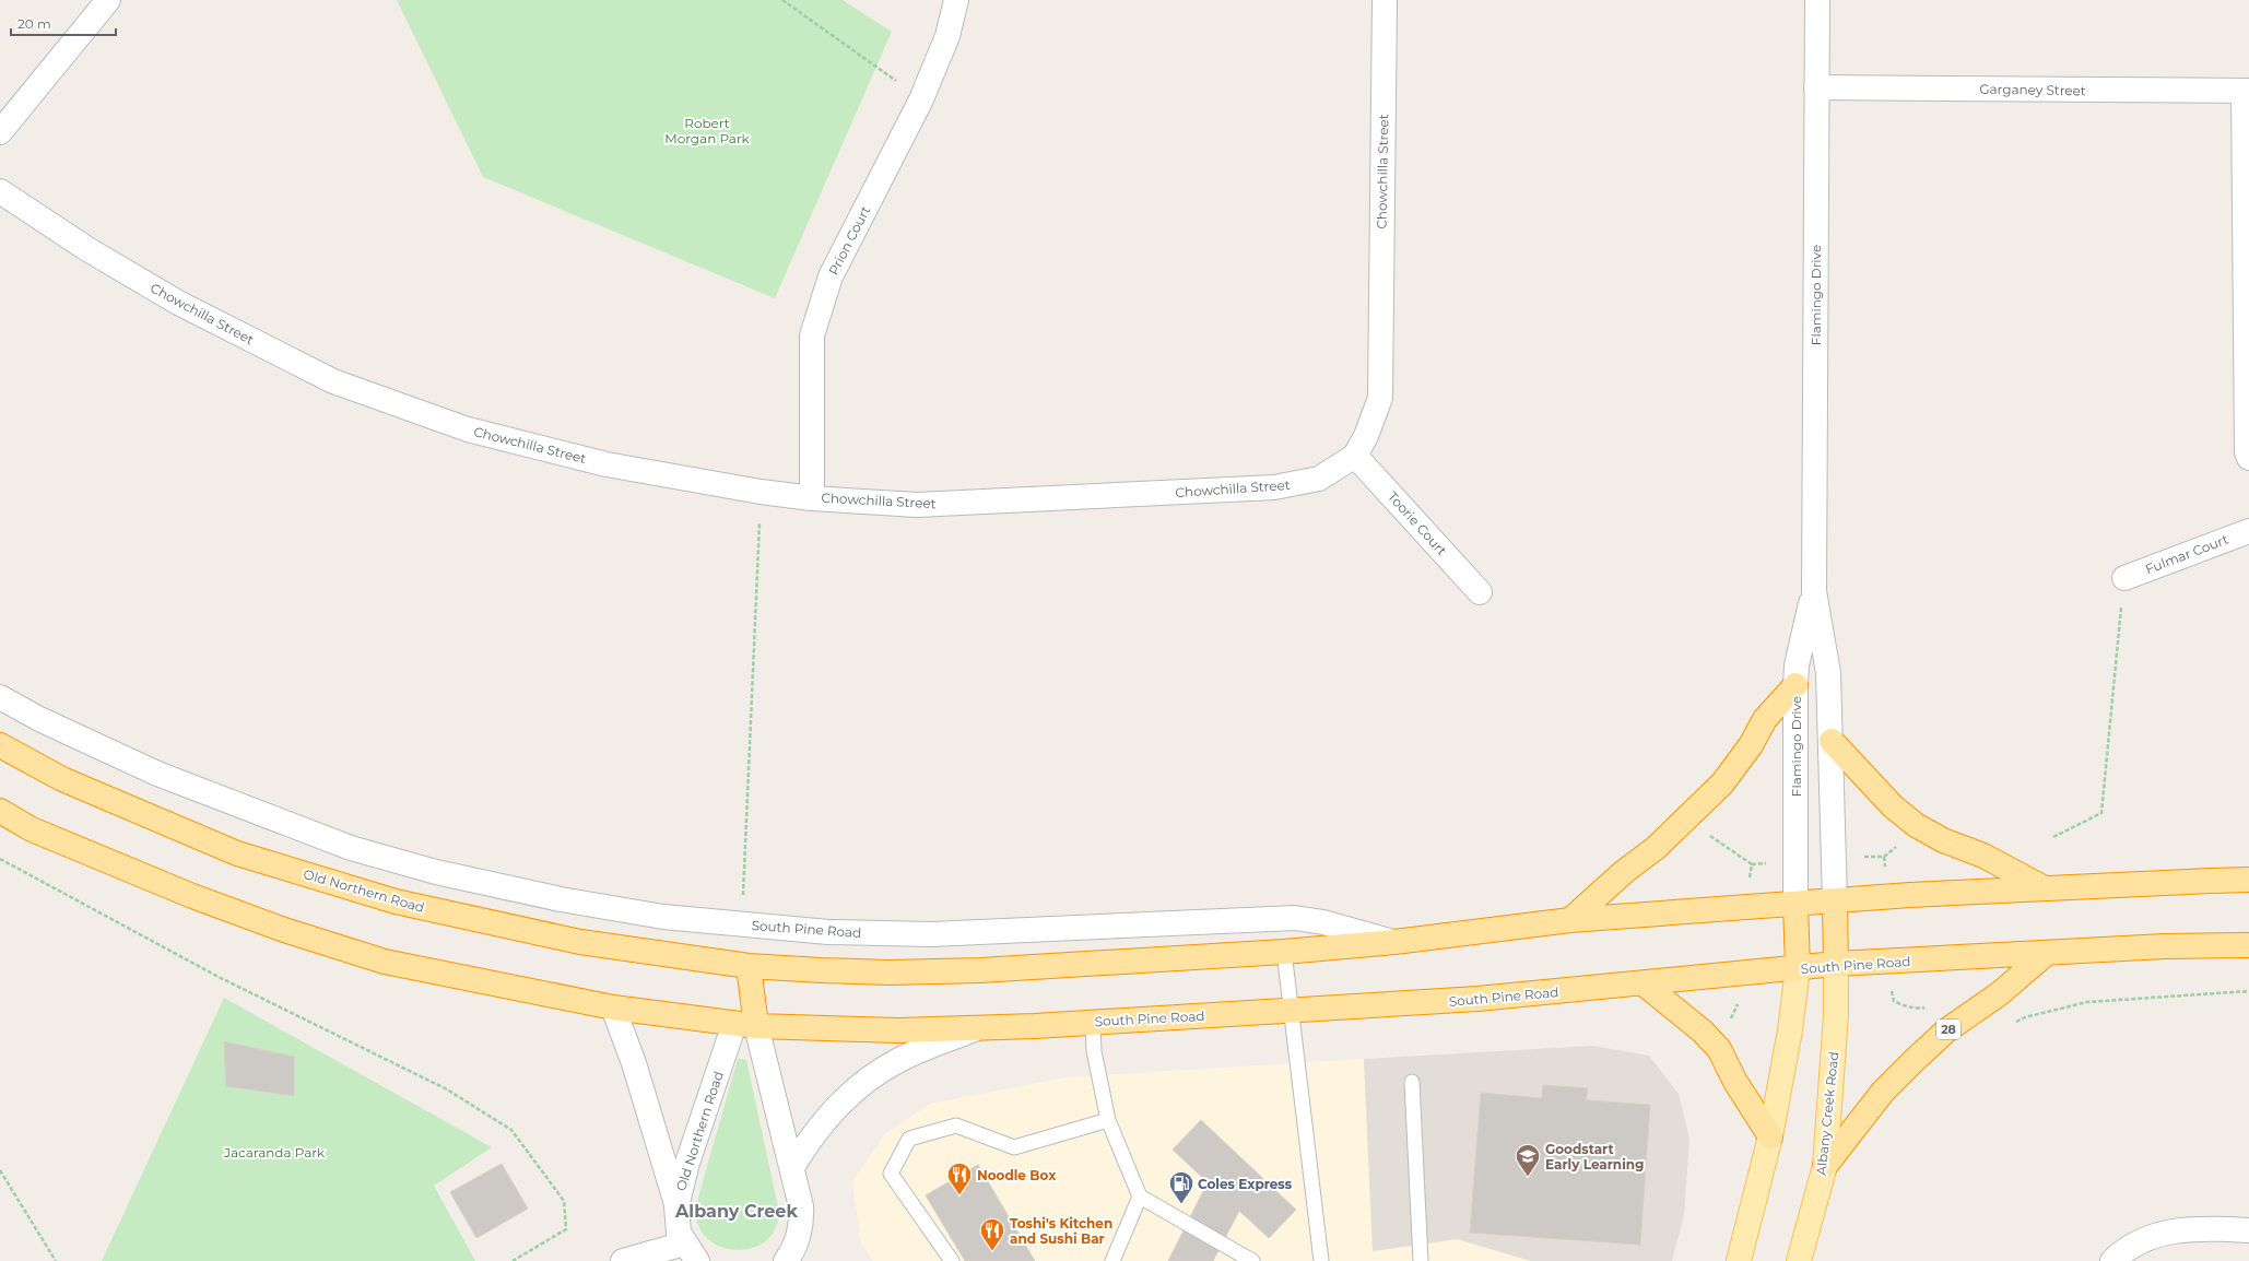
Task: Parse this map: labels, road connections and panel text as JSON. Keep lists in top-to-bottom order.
{
  "streets": {
    "highway": ["Old Northern Road", "South Pine Road", "28"],
    "main road": ["Albany Creek Road"],
    "street": [
      "Garganey Street",
      "Chowchilla Street",
      "Prion Court",
      "Flamingo Drive",
      "Toorie Court",
      "Fulmar Court"
    ]
  },
  "crossings": [
    ["Garganey Street", "Flamingo Drive"],
    ["Chowchilla Street", "Prion Court"],
    ["Chowchilla Street", "Toorie Court"],
    ["Flamingo Drive", "South Pine Road"],
    ["Old Northern Road", "South Pine Road"],
    ["South Pine Road", "28"],
    ["South Pine Road", "Albany Creek Road"],
    ["28", "Albany Creek Road"]
  ],
  "districts": ["Albany Creek"],
  "parks": ["Robert Morgan Park", "Jacaranda Park"],
  "places": {
    "school or university": ["Goodstart Early Learning"],
    "restaurant": ["Noodle Box", "Toshi's Kitchen and Sushi Bar"],
    "fuel station": ["Coles Express"]
  },
  "scale_bar": "20 m"
}
